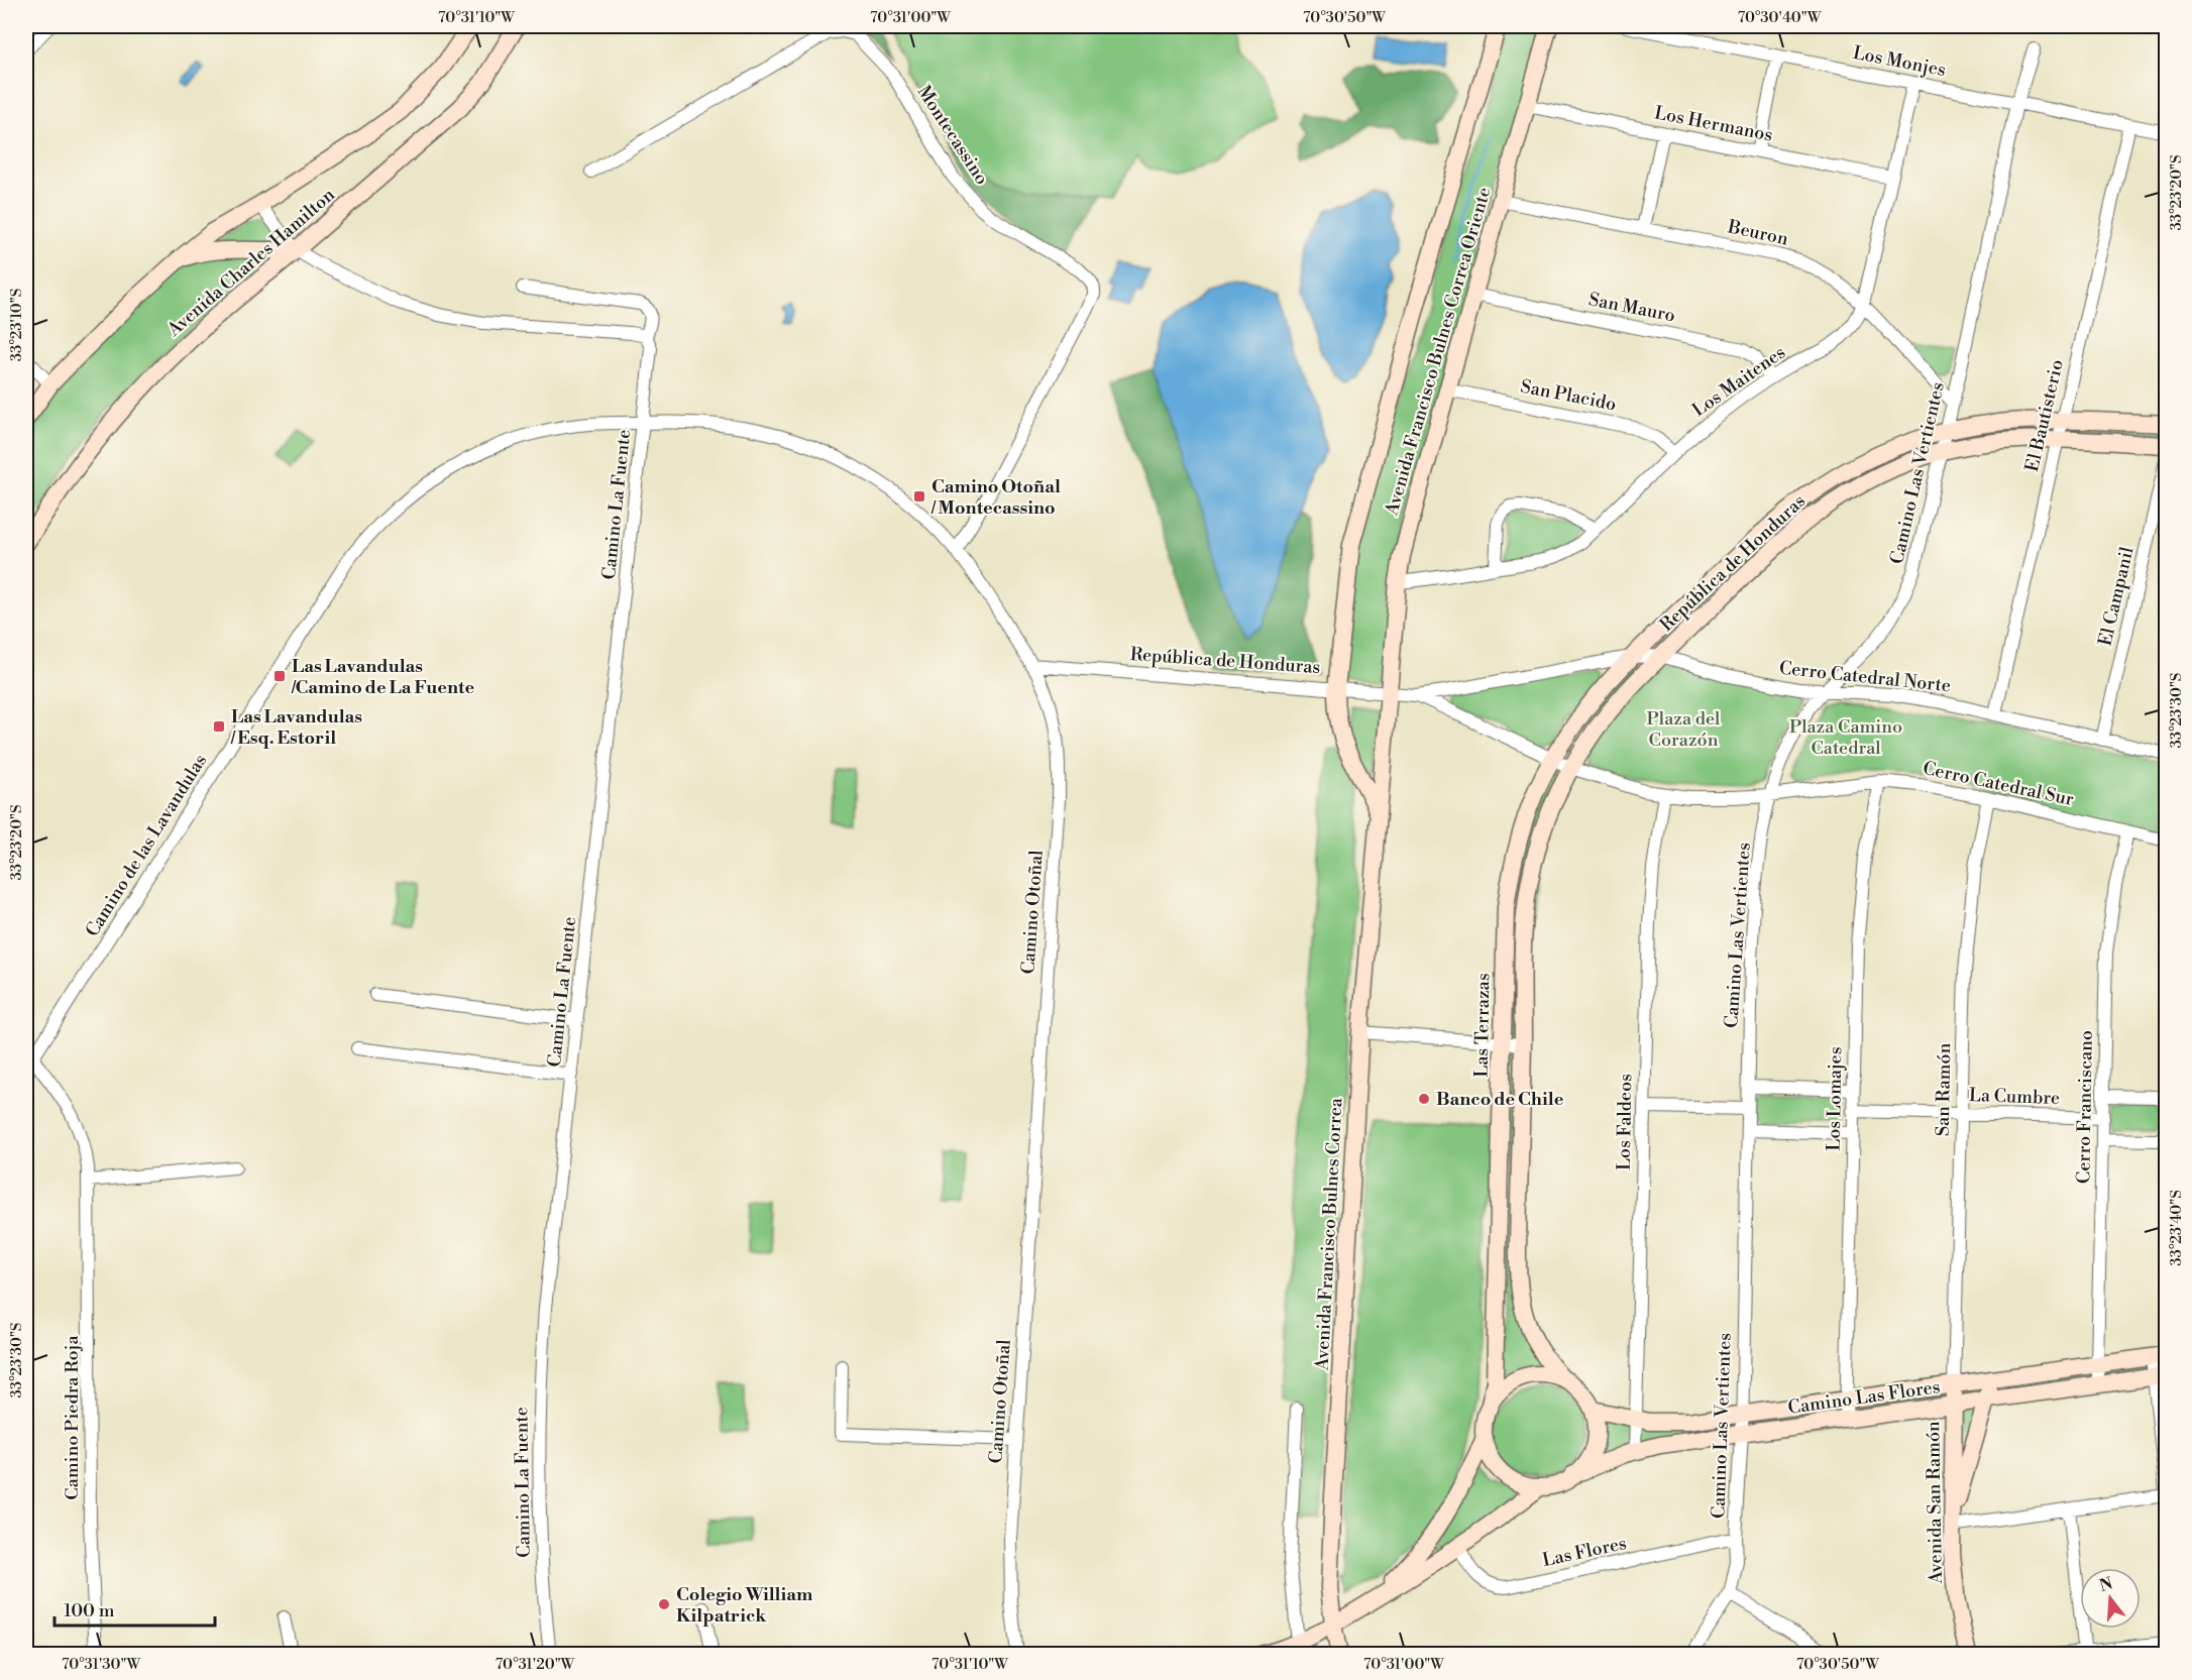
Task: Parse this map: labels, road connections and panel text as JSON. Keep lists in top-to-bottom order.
{
  "streets": {
    "street": [
      "Los Monjes",
      "Los Hermanos",
      "Montecassino",
      "Beuron",
      "Avenida Charles Hamilton",
      "San Mauro",
      "Avenida Francisco Bulnes Correa Oriente",
      "Los Maitenes",
      "San Placido",
      "El Bautisterio",
      "Camino Las Vertientes",
      "Camino La Fuente",
      "República de Honduras",
      "El Campanil",
      "Cerro Catedral Norte",
      "Cerro Catedral Sur",
      "Camino de las Lavandulas",
      "Camino Otoñal",
      "Las Terrazas",
      "San Ramón",
      "La Cumbre",
      "Los Lomajes",
      "Cerro Franciscano",
      "Los Faldeos",
      "Avenida Francisco Bulnes Correa",
      "Camino Las Flores",
      "Camino Piedra Roja",
      "Avenida San Ramón",
      "Las Flores"
    ]
  },
  "crossings": [
    ["Los Monjes", "Los Maitenes"],
    ["Los Monjes", "El Bautisterio"],
    ["Los Monjes", "Camino Las Vertientes"],
    ["Los Hermanos", "Avenida Francisco Bulnes Correa Oriente"],
    ["Los Hermanos", "Los Maitenes"],
    ["Montecassino", "Camino Otoñal"],
    ["Beuron", "Avenida Francisco Bulnes Correa Oriente"],
    ["Beuron", "Los Maitenes"],
    ["Beuron", "Camino Las Vertientes"],
    ["San Mauro", "Avenida Francisco Bulnes Correa Oriente"],
    ["San Mauro", "Los Maitenes"],
    ["Avenida Francisco Bulnes Correa Oriente", "Los Maitenes"],
    ["Avenida Francisco Bulnes Correa Oriente", "San Placido"],
    ["Avenida Francisco Bulnes Correa Oriente", "República de Honduras"],
    ["Avenida Francisco Bulnes Correa Oriente", "Avenida Francisco Bulnes Correa"],
    ["Los Maitenes", "San Placido"],
    ["El Bautisterio", "República de Honduras"],
    ["El Bautisterio", "Cerro Catedral Norte"],
    ["Camino Las Vertientes", "República de Honduras"],
    ["Camino Las Vertientes", "Cerro Catedral Norte"],
    ["Camino Las Vertientes", "Cerro Catedral Sur"],
    ["Camino Las Vertientes", "Camino Las Flores"],
    ["Camino Las Vertientes", "Las Flores"],
    ["Camino La Fuente", "Camino de las Lavandulas"],
    ["Camino La Fuente", "Camino Otoñal"],
    ["República de Honduras", "Cerro Catedral Norte"],
    ["República de Honduras", "Cerro Catedral Sur"],
    ["República de Honduras", "Camino Otoñal"],
    ["República de Honduras", "Las Terrazas"],
    ["República de Honduras", "Avenida Francisco Bulnes Correa"],
    ["El Campanil", "Cerro Catedral Norte"],
    ["Cerro Catedral Sur", "San Ramón"],
    ["Cerro Catedral Sur", "Los Lomajes"],
    ["Cerro Catedral Sur", "Cerro Franciscano"],
    ["Cerro Catedral Sur", "Los Faldeos"],
    ["Camino de las Lavandulas", "Camino Otoñal"],
    ["Camino de las Lavandulas", "Camino Piedra Roja"],
    ["Las Terrazas", "Camino Las Flores"],
    ["San Ramón", "La Cumbre"],
    ["San Ramón", "Camino Las Flores"],
    ["San Ramón", "Avenida San Ramón"],
    ["La Cumbre", "Los Lomajes"],
    ["La Cumbre", "Cerro Franciscano"],
    ["Los Lomajes", "Camino Las Flores"],
    ["Cerro Franciscano", "Camino Las Flores"],
    ["Los Faldeos", "Camino Las Flores"],
    ["Camino Las Flores", "Avenida San Ramón"]
  ],
  "parks": ["Plaza del Corazón", "Plaza Camino Catedral"],
  "places": {
    "transit": ["Camino Otoñal / Montecassino", "Las Lavandulas /Camino de La Fuente", "Las Lavandulas / Esq. Estoril"],
    "other": ["Banco de Chile", "Colegio William Kilpatrick"]
  },
  "scale_bar": "100 m",
  "north": "top",
  "coordinates": [
    "70°31'10\"W",
    "70°31'00\"W",
    "70°30'50\"W",
    "70°30'40\"W",
    "33°23'20\"S",
    "33°23'10\"S",
    "33°23'30\"S",
    "33°23'40\"S",
    "70°31'30\"W",
    "70°31'20\"W"
  ]
}
